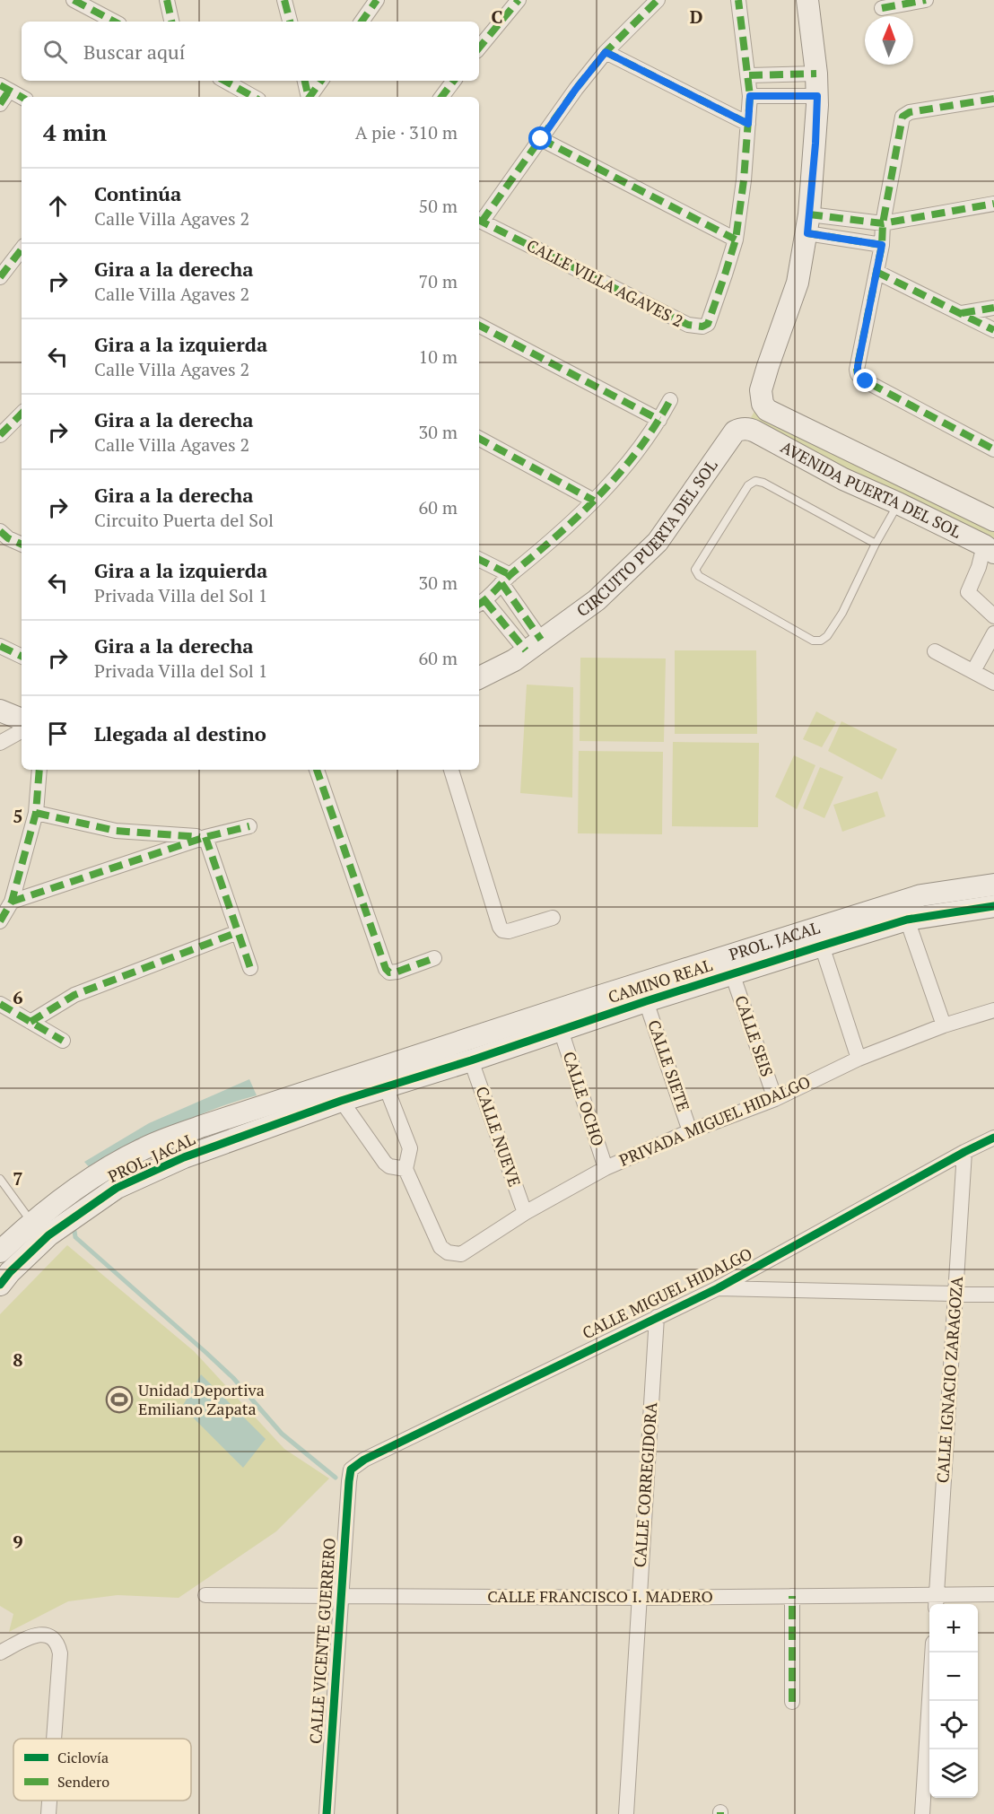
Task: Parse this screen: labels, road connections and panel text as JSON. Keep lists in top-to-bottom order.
{
  "streets": {
    "street": [
      "CALLE VILLA AGAVES 2",
      "AVENIDA PUERTA DEL SOL",
      "CIRCUITO PUERTA DEL SOL",
      "PROL. JACAL",
      "CAMINO REAL",
      "CALLE SEIS",
      "CALLE SIETE",
      "CALLE OCHO",
      "PRIVADA MIGUEL HIDALGO",
      "CALLE NUEVE",
      "CALLE MIGUEL HIDALGO",
      "CALLE IGNACIO ZARAGOZA",
      "CALLE CORREGIDORA",
      "CALLE FRANCISCO I. MADERO",
      "CALLE VICENTE GUERRERO"
    ]
  },
  "crossings": [
    ["AVENIDA PUERTA DEL SOL", "CIRCUITO PUERTA DEL SOL"],
    ["PROL. JACAL", "CAMINO REAL"],
    ["CAMINO REAL", "CALLE SEIS"],
    ["CAMINO REAL", "CALLE SIETE"],
    ["CAMINO REAL", "CALLE OCHO"],
    ["CAMINO REAL", "CALLE NUEVE"],
    ["CALLE SEIS", "PRIVADA MIGUEL HIDALGO"],
    ["CALLE SIETE", "PRIVADA MIGUEL HIDALGO"],
    ["CALLE OCHO", "PRIVADA MIGUEL HIDALGO"],
    ["PRIVADA MIGUEL HIDALGO", "CALLE NUEVE"],
    ["CALLE MIGUEL HIDALGO", "CALLE IGNACIO ZARAGOZA"],
    ["CALLE MIGUEL HIDALGO", "CALLE CORREGIDORA"],
    ["CALLE MIGUEL HIDALGO", "CALLE VICENTE GUERRERO"],
    ["CALLE IGNACIO ZARAGOZA", "CALLE FRANCISCO I. MADERO"],
    ["CALLE CORREGIDORA", "CALLE FRANCISCO I. MADERO"],
    ["CALLE FRANCISCO I. MADERO", "CALLE VICENTE GUERRERO"]
  ],
  "places": {
    "sports": ["Unidad Deportiva Emiliano Zapata"]
  },
  "legend": ["Ciclovía", "Sendero"],
  "north": "top",
  "page": {
    "search": "Buscar aquí",
    "heading": ["4 min", "A pie · 310 m"],
    "list": [
      ["Continúa", "Calle Villa Agaves 2", "50 m"],
      ["Gira a la derecha", "Calle Villa Agaves 2", "70 m"],
      ["Gira a la izquierda", "Calle Villa Agaves 2", "10 m"],
      ["Gira a la derecha", "Calle Villa Agaves 2", "30 m"],
      ["Gira a la derecha", "Circuito Puerta del Sol", "60 m"],
      ["Gira a la izquierda", "Privada Villa del Sol 1", "30 m"],
      ["Gira a la derecha", "Privada Villa del Sol 1", "60 m"],
      "Llegada al destino"
    ],
    "map_buttons": ["+", "−"]
  },
  "grid": {
    "columns": ["C", "D"],
    "rows": [
      "5",
      "6",
      "7",
      "8",
      "9"
    ]
  }
}
